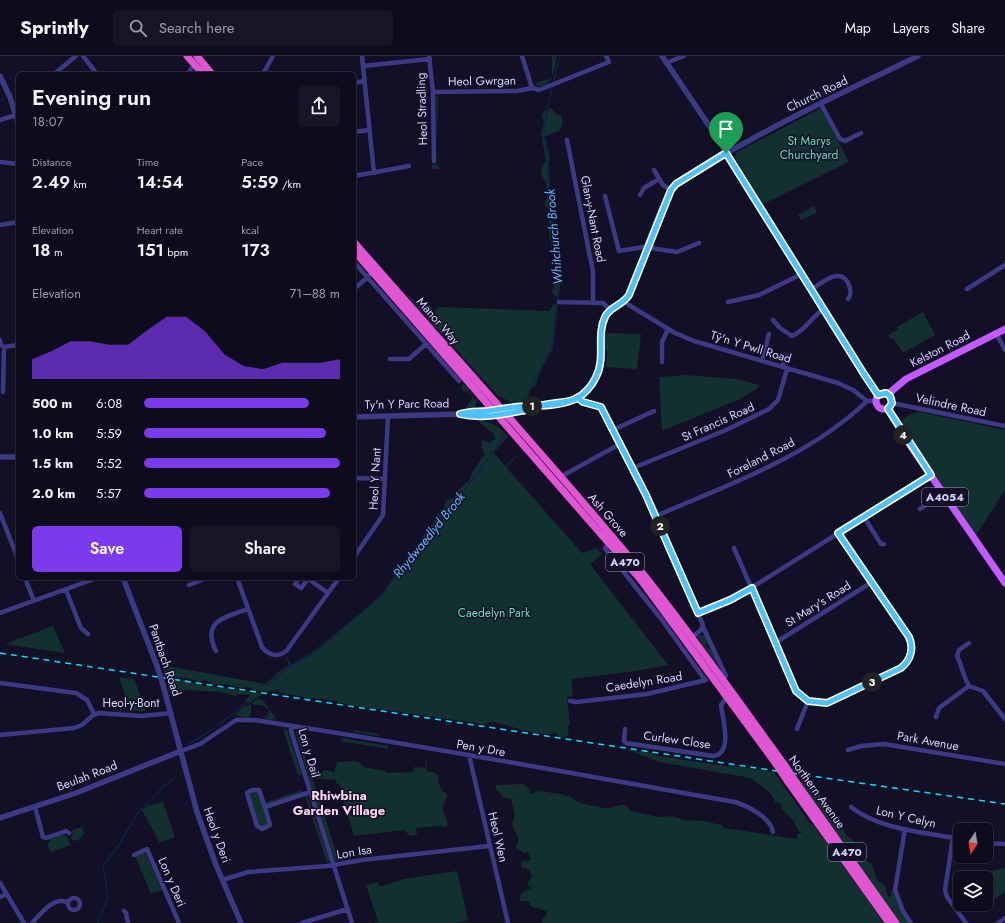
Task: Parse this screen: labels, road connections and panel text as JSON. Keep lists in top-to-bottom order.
{
  "streets": {
    "highway": [
      "Manor Way",
      "Ash Grove",
      "A470",
      "Northern Avenue"
    ],
    "main road": ["Kelston Road", "A4054"],
    "street": [
      "Heol Gwrgan",
      "Church Road",
      "Heol Stradling",
      "Glan-y-Nant Road",
      "Tŷ'n Y Pwll Road",
      "Ty'n Y Parc Road",
      "Velindre Road",
      "St Francis Road",
      "Foreland Road",
      "Heol Y Nant",
      "St Mary's Road",
      "Pantbach Road",
      "Caedelyn Road",
      "Heol-y-Bont",
      "Curlew Close",
      "Park Avenue",
      "Pen y Dre",
      "Lon y Dail",
      "Beulah Road",
      "Lon Y Celyn",
      "Heol y Deri",
      "Heol Wen",
      "Lon Isa",
      "Lon y Deri"
    ]
  },
  "crossings": [
    ["Heol Gwrgan", "Heol Stradling"],
    ["Manor Way", "Ty'n Y Parc Road"],
    ["Manor Way", "Ash Grove"],
    ["Tŷ'n Y Pwll Road", "St Francis Road"],
    ["Tŷ'n Y Pwll Road", "Foreland Road"],
    ["Kelston Road", "Velindre Road"],
    ["Kelston Road", "A4054"],
    ["Ty'n Y Parc Road", "Heol Y Nant"],
    ["Ty'n Y Parc Road", "Ash Grove"],
    ["Velindre Road", "A4054"],
    ["Ash Grove", "Caedelyn Road"],
    ["Ash Grove", "Curlew Close"],
    ["Ash Grove", "Northern Avenue"],
    ["Pantbach Road", "Heol-y-Bont"],
    ["Pantbach Road", "Pen y Dre"],
    ["Pantbach Road", "Beulah Road"],
    ["Pantbach Road", "Heol y Deri"],
    ["Curlew Close", "Northern Avenue"],
    ["Pen y Dre", "Lon y Dail"],
    ["Pen y Dre", "Beulah Road"],
    ["Pen y Dre", "Heol y Deri"],
    ["Pen y Dre", "Heol Wen"],
    ["Lon y Dail", "Lon Isa"],
    ["Beulah Road", "Heol y Deri"],
    ["Heol y Deri", "Lon Isa"],
    ["Heol Wen", "Lon Isa"]
  ],
  "districts": ["Rhiwbina Garden Village"],
  "water": ["Whitchurch Brook", "Rhydwaedlyd Brook"],
  "parks": ["St Marys Churchyard", "Caedelyn Park"],
  "north": "bottom",
  "page": {
    "header": "Sprintly",
    "search": "Search here",
    "nav": ["Map", "Layers", "Share"],
    "heading": ["Evening run", "18:07"],
    "stats": [
      ["Distance", "2.49 km"],
      ["Time", "14:54"],
      ["Pace", "5:59 /km"],
      ["Elevation", "18 m"],
      ["Heart rate", "151 bpm"],
      ["kcal", "173"]
    ],
    "chart": ["Elevation", "71–88 m"],
    "list": [
      {
        "name": "500 m",
        "note": "6:08"
      },
      {
        "name": "1.0 km",
        "note": "5:59"
      },
      {
        "name": "1.5 km",
        "note": "5:52"
      },
      {
        "name": "2.0 km",
        "note": "5:57"
      }
    ],
    "pins": [
      "1",
      "4",
      "2",
      "3"
    ],
    "buttons": ["Save", "Share"]
  }
}
